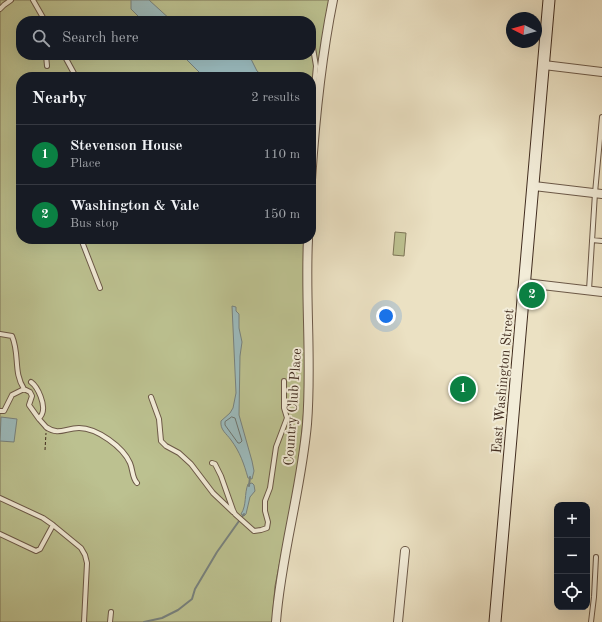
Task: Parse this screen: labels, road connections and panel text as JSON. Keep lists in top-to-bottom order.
{
  "streets": {
    "main road": ["East Washington Street"],
    "street": ["Country Club Place"]
  },
  "north": "left",
  "page": {
    "search": "Search here",
    "heading": ["Nearby", "2 results"],
    "list": [
      {
        "mark": "1",
        "name": "Stevenson House",
        "note": "Place",
        "value": "110 m"
      },
      {
        "mark": "2",
        "name": "Washington & Vale",
        "note": "Bus stop",
        "value": "150 m"
      }
    ],
    "pins": ["2", "1"],
    "map_buttons": ["+", "−"]
  }
}
